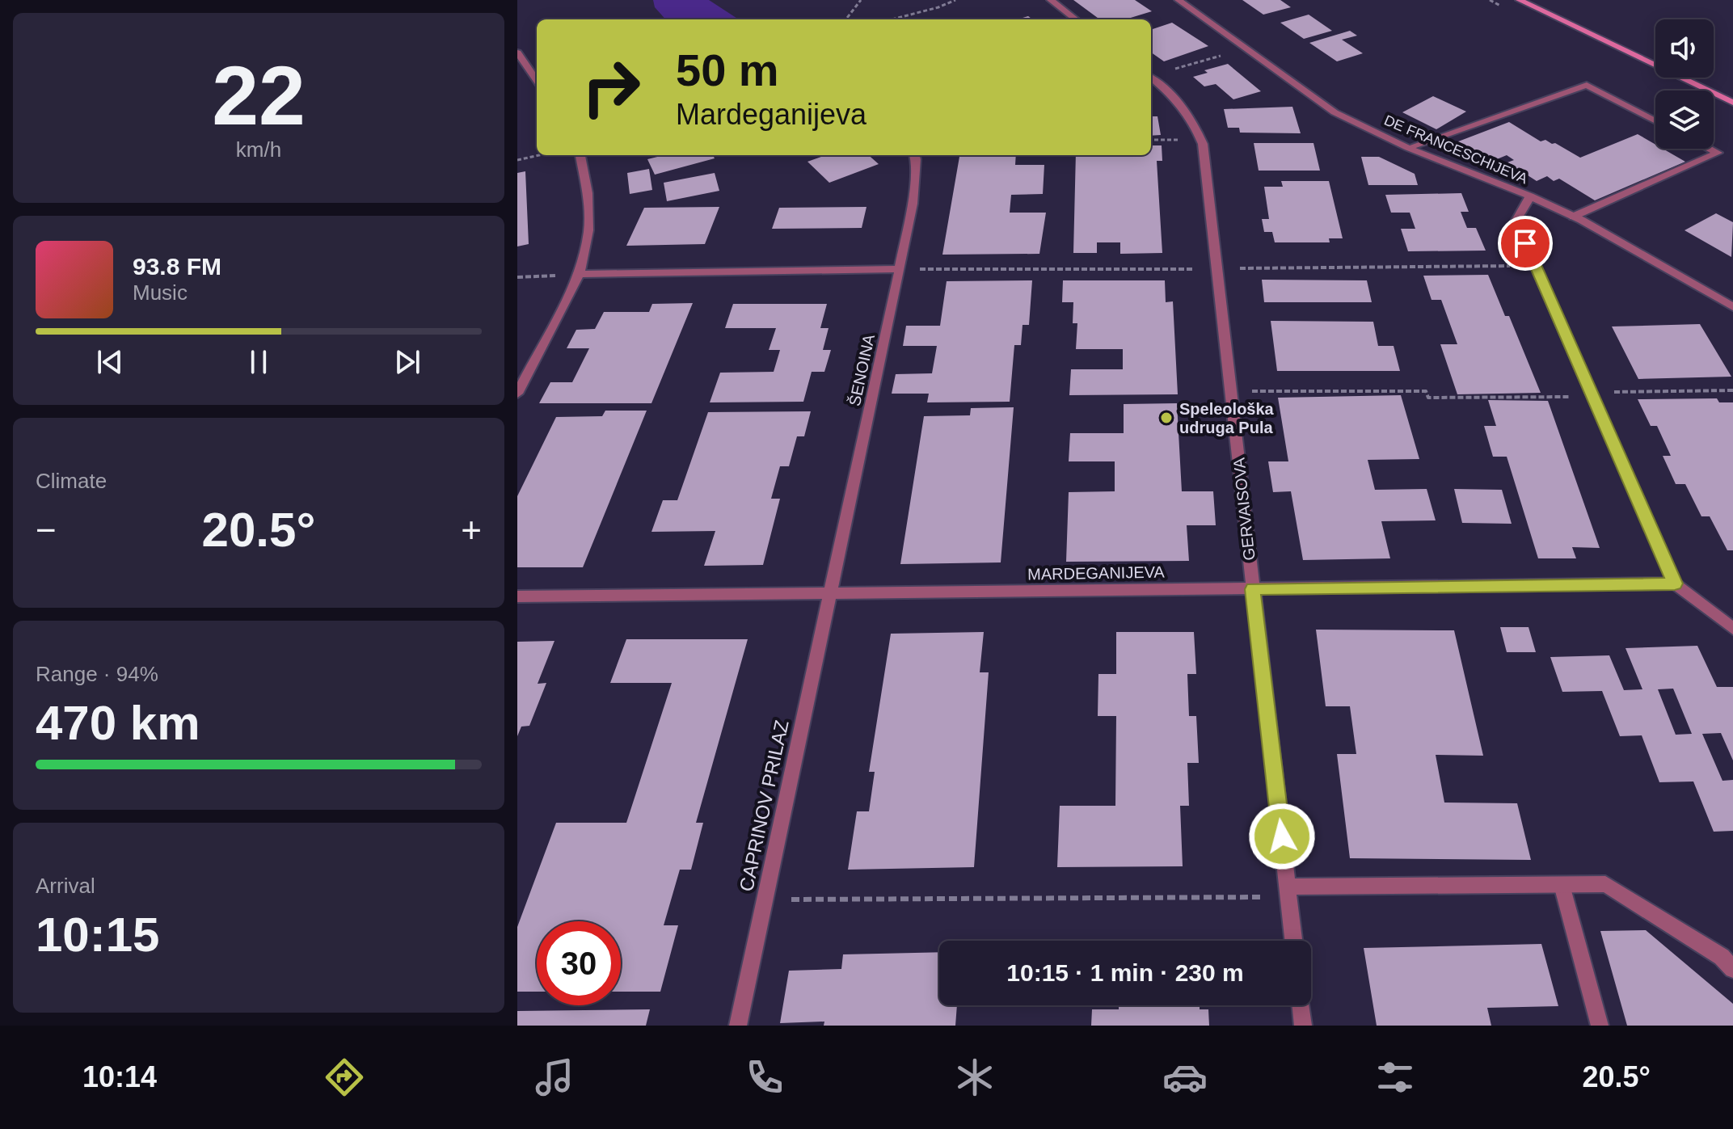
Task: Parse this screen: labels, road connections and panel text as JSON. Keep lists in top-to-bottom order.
{
  "streets": {
    "street": [
      "DE FRANCESCHIJEVA",
      "ŠENOINA",
      "GERVAISOVA",
      "MARDEGANIJEVA",
      "CAPRINOV PRILAZ"
    ]
  },
  "crossings": [
    ["ŠENOINA", "MARDEGANIJEVA"],
    ["ŠENOINA", "CAPRINOV PRILAZ"],
    ["GERVAISOVA", "MARDEGANIJEVA"],
    ["MARDEGANIJEVA", "CAPRINOV PRILAZ"]
  ],
  "places": ["Speleološka udruga Pula"],
  "page": {
    "tile": [
      ["22", "km/h"],
      "Climate",
      ["Range · 94%", "470 km"],
      ["Arrival", "10:15"]
    ],
    "turn": ["50 m", "Mardeganijeva"],
    "song": ["93.8 FM", "Music"],
    "heat": ["−", "20.5°", "+"],
    "limit": "30",
    "trip": "10:15 · 1 min · 230 m",
    "tabs": ["10:14", "20.5°"]
  }
}
